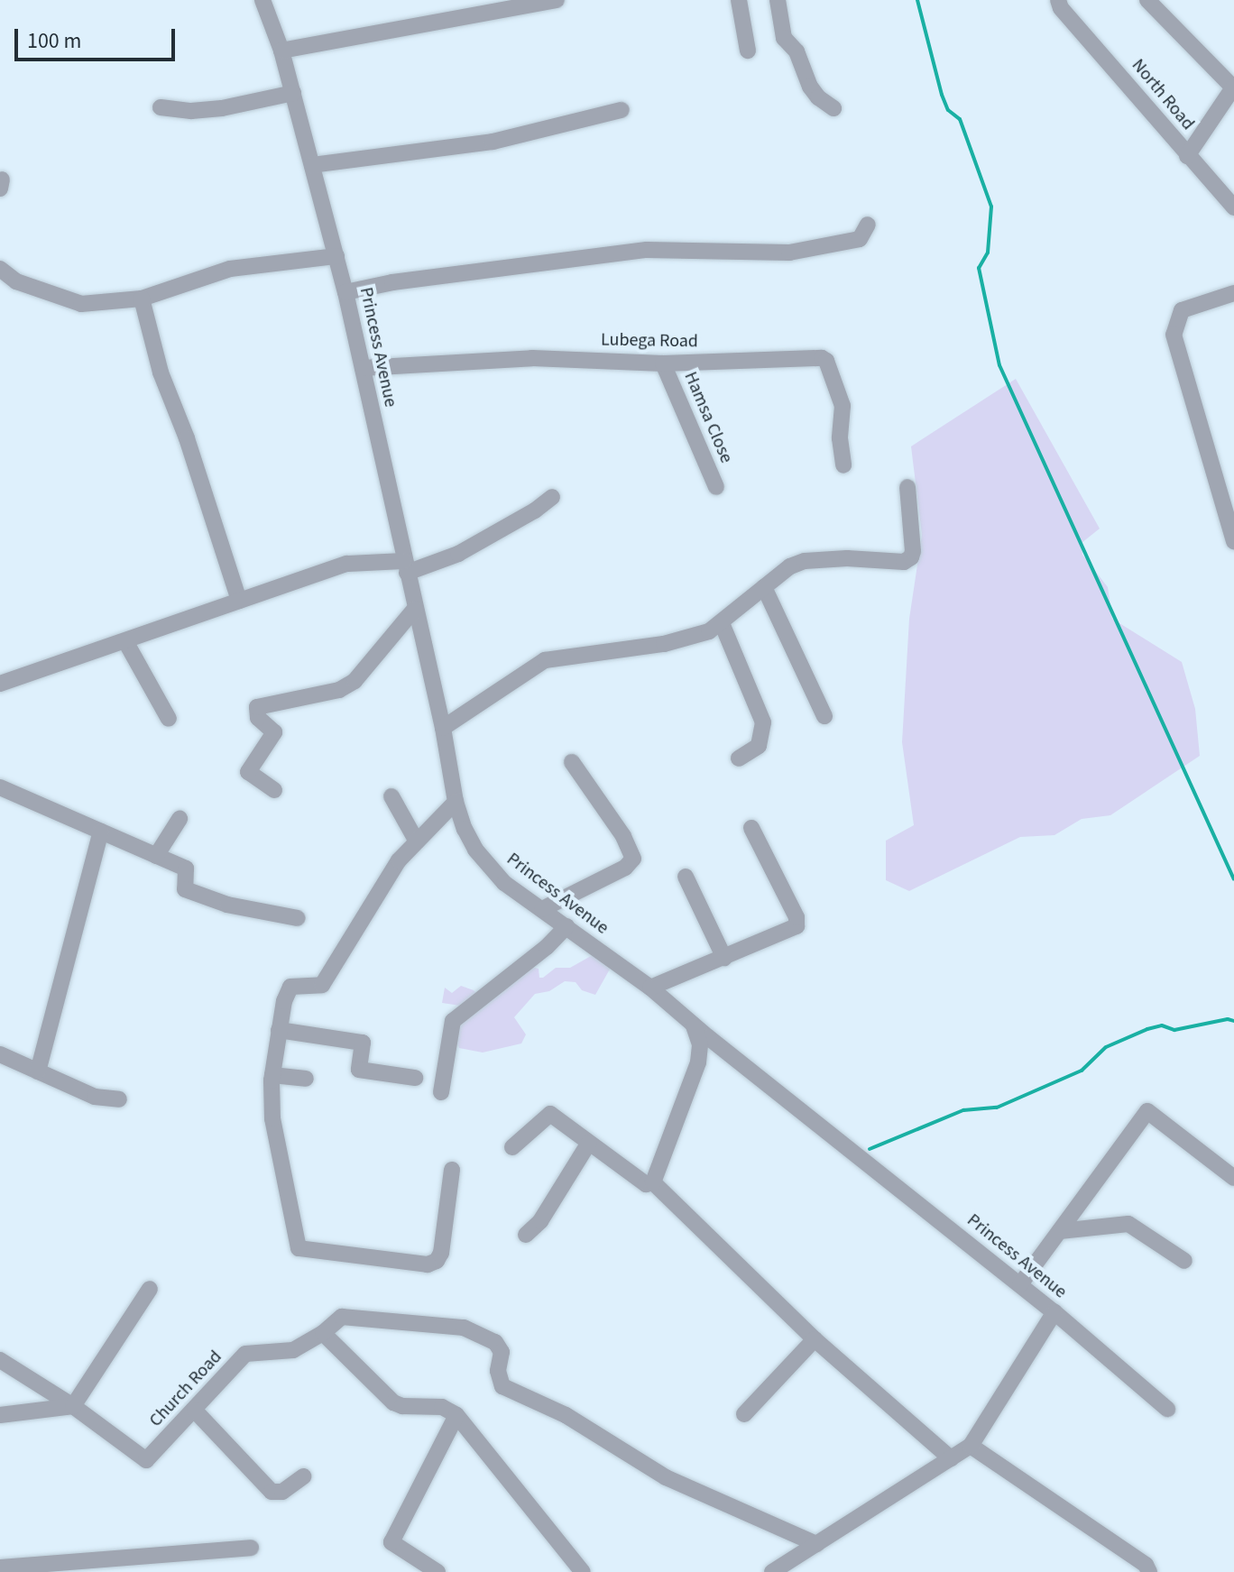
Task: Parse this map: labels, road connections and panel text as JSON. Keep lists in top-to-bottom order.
{
  "streets": {
    "street": [
      "North Road",
      "Lubega Road",
      "Princess Avenue",
      "Hamsa Close",
      "Church Road"
    ]
  },
  "crossings": [
    ["Lubega Road", "Princess Avenue"],
    ["Lubega Road", "Hamsa Close"]
  ],
  "scale_bar": "100 m"
}
